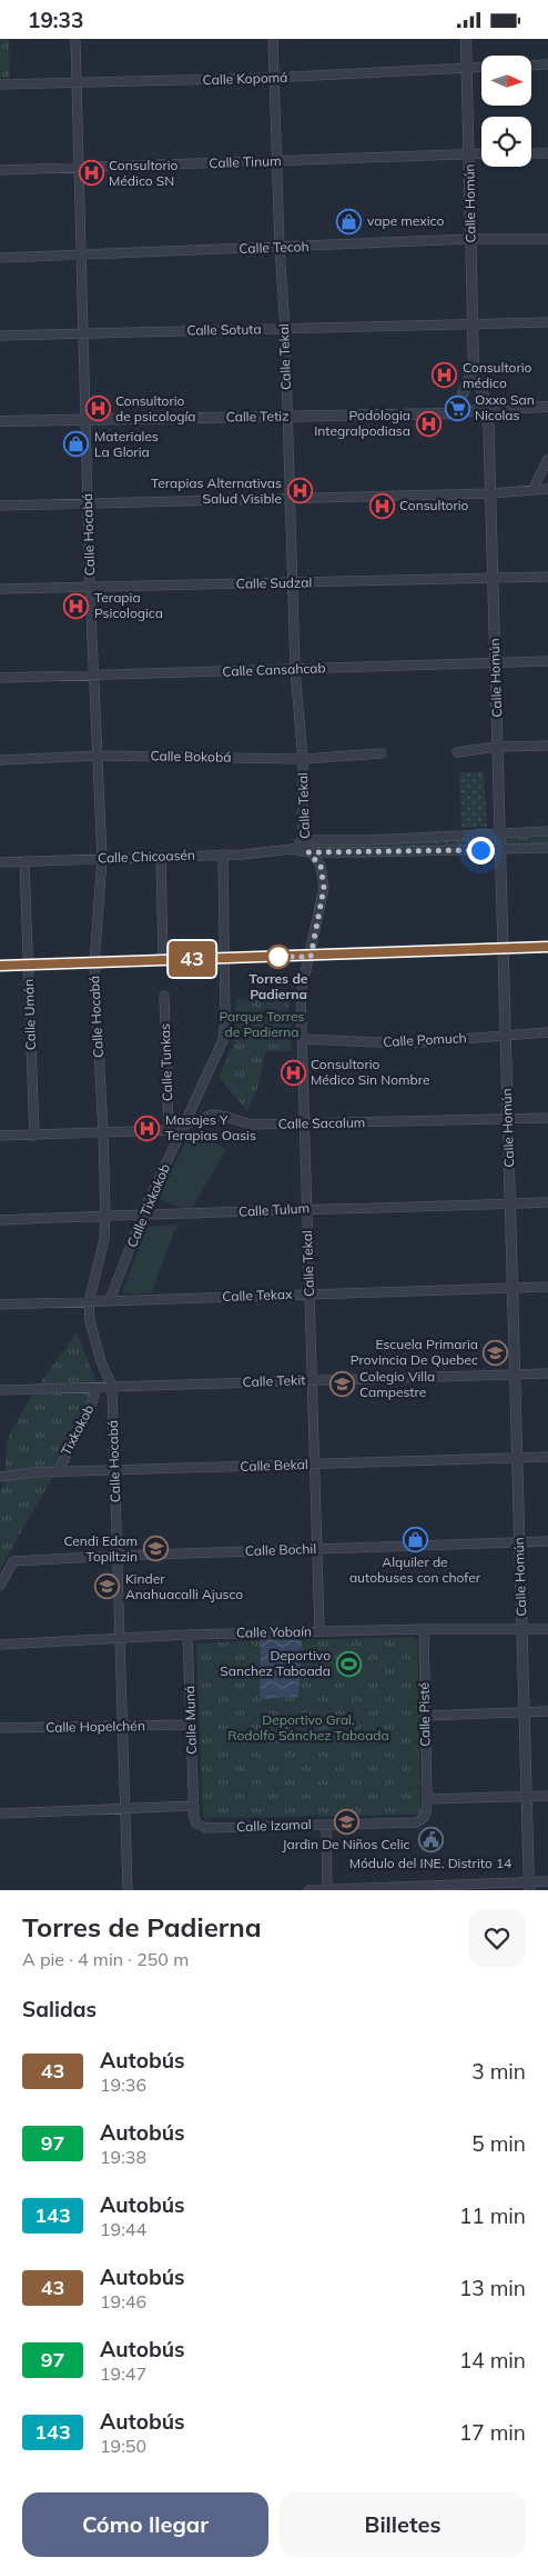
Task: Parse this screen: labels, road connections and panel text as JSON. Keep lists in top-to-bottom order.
{
  "streets": {
    "street": [
      "Calle Kopomá",
      "Calle Tinum",
      "Calle Homún",
      "Calle Tecoh",
      "Calle Sotuta",
      "Calle Tekal",
      "Calle Tetiz",
      "Calle Hocabá",
      "Calle Sudzal",
      "Calle Cansahcab",
      "Calle Bokobá",
      "Calle Chicoasén",
      "Calle Umán",
      "Calle Pomuch",
      "Calle Tunkas",
      "Calle Sacalum",
      "Calle Tixkokob",
      "Calle Tulum",
      "Calle Tekax",
      "Calle Tekit",
      "Tixkokob",
      "Calle Bekal",
      "Calle Bochil",
      "Calle Yobaín",
      "Calle Pisté",
      "Calle Muná",
      "Calle Hopelchén",
      "Calle Izamal"
    ]
  },
  "crossings": [
    ["Calle Kopomá", "Calle Homún"],
    ["Calle Kopomá", "Calle Tekal"],
    ["Calle Kopomá", "Calle Hocabá"],
    ["Calle Tinum", "Calle Homún"],
    ["Calle Tinum", "Calle Tekal"],
    ["Calle Tinum", "Calle Hocabá"],
    ["Calle Homún", "Calle Tecoh"],
    ["Calle Homún", "Calle Sotuta"],
    ["Calle Homún", "Calle Tetiz"],
    ["Calle Homún", "Calle Sudzal"],
    ["Calle Homún", "Calle Cansahcab"],
    ["Calle Homún", "Calle Chicoasén"],
    ["Calle Homún", "Calle Pomuch"],
    ["Calle Homún", "Calle Sacalum"],
    ["Calle Homún", "Calle Tulum"],
    ["Calle Homún", "Calle Tekax"],
    ["Calle Homún", "Calle Tekit"],
    ["Calle Homún", "Calle Bekal"],
    ["Calle Homún", "Calle Bochil"],
    ["Calle Homún", "Calle Yobaín"],
    ["Calle Tecoh", "Calle Tekal"],
    ["Calle Tecoh", "Calle Hocabá"],
    ["Calle Sotuta", "Calle Tekal"],
    ["Calle Sotuta", "Calle Hocabá"],
    ["Calle Tekal", "Calle Tetiz"],
    ["Calle Tekal", "Calle Sudzal"],
    ["Calle Tekal", "Calle Cansahcab"],
    ["Calle Tekal", "Calle Bokobá"],
    ["Calle Tekal", "Calle Chicoasén"],
    ["Calle Tekal", "Calle Pomuch"],
    ["Calle Tekal", "Calle Sacalum"],
    ["Calle Tekal", "Calle Tulum"],
    ["Calle Tekal", "Calle Tekax"],
    ["Calle Tekal", "Calle Tekit"],
    ["Calle Tekal", "Calle Bekal"],
    ["Calle Tekal", "Calle Bochil"],
    ["Calle Tekal", "Calle Yobaín"],
    ["Calle Tetiz", "Calle Hocabá"],
    ["Calle Hocabá", "Calle Sudzal"],
    ["Calle Hocabá", "Calle Cansahcab"],
    ["Calle Hocabá", "Calle Bokobá"],
    ["Calle Hocabá", "Calle Chicoasén"],
    ["Calle Hocabá", "Calle Sacalum"],
    ["Calle Hocabá", "Calle Tulum"],
    ["Calle Hocabá", "Calle Tekax"],
    ["Calle Hocabá", "Calle Tekit"],
    ["Calle Hocabá", "Calle Bekal"],
    ["Calle Hocabá", "Calle Bochil"],
    ["Calle Hocabá", "Calle Yobaín"],
    ["Calle Hocabá", "Calle Hopelchén"],
    ["Calle Chicoasén", "Calle Umán"],
    ["Calle Chicoasén", "Calle Tixkokob"],
    ["Calle Umán", "Calle Sacalum"],
    ["Calle Tunkas", "Calle Sacalum"],
    ["Calle Sacalum", "Calle Tixkokob"],
    ["Calle Tixkokob", "Calle Tulum"],
    ["Calle Tixkokob", "Calle Tekax"],
    ["Calle Tekit", "Tixkokob"],
    ["Tixkokob", "Calle Bekal"],
    ["Calle Yobaín", "Calle Pisté"],
    ["Calle Yobaín", "Calle Muná"],
    ["Calle Pisté", "Calle Izamal"],
    ["Calle Muná", "Calle Hopelchén"],
    ["Calle Muná", "Calle Izamal"]
  ],
  "parks": ["Parque Torres de Padierna", "Deportivo Gral. Rodolfo Sánchez Taboada"],
  "places": {
    "hospital": [
      "Consultorio Médico SN",
      "Consultorio médico",
      "Consultorio de psicología",
      "Podologia Integralpodiasa",
      "Terapias Alternativas Salud Visible",
      "Consultorio",
      "Terapia Psicologica",
      "Consultorio Médico Sin Nombre",
      "Masajes Y Terapias Oasis"
    ],
    "shop": ["vape mexico", "Materiales La Gloria", "Alquiler de autobuses con chofer"],
    "supermarket": ["Oxxo San Nicolas"],
    "other": ["Torres de Padierna"],
    "school or university": [
      "Escuela Primaria Provincia De Quebec",
      "Colegio Villa Campestre",
      "Cendi Edam Topiltzin",
      "Kinder Anahuacalli Ajusco",
      "Jardin De Niños Celic"
    ],
    "sports": ["Deportivo Sanchez Taboada"],
    "public building": ["Módulo del INE. Distrito 14"]
  },
  "lines": ["bus line 43"],
  "north": "right",
  "page": {
    "status": "19:33",
    "on_map": "43",
    "heading": [
      ["Torres de Padierna", "A pie · 4 min · 250 m"],
      "Salidas"
    ],
    "list": [
      {
        "mark": "43",
        "name": "Autobús",
        "note": "19:36",
        "value": "3 min"
      },
      {
        "mark": "97",
        "name": "Autobús",
        "note": "19:38",
        "value": "5 min"
      },
      {
        "mark": "143",
        "name": "Autobús",
        "note": "19:44",
        "value": "11 min"
      },
      {
        "mark": "43",
        "name": "Autobús",
        "note": "19:46",
        "value": "13 min"
      },
      {
        "mark": "97",
        "name": "Autobús",
        "note": "19:47",
        "value": "14 min"
      },
      {
        "mark": "143",
        "name": "Autobús",
        "note": "19:50",
        "value": "17 min"
      }
    ],
    "buttons": ["Cómo llegar", "Billetes"]
  }
}
